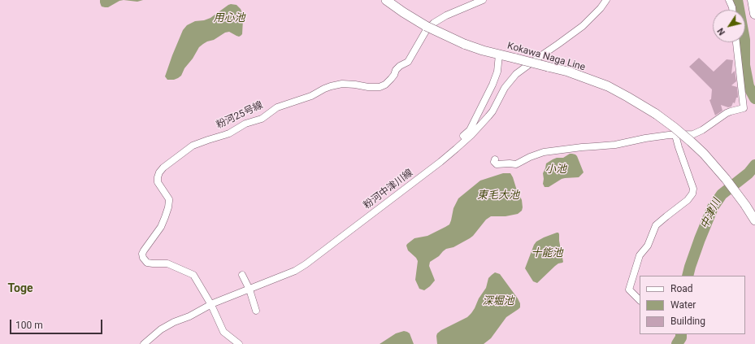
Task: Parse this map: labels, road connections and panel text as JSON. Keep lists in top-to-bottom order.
{
  "streets": {
    "main road": ["Kokawa Naga Line"],
    "street": ["粉河25号線", "粉河中津川線"]
  },
  "crossings": [
    ["粉河25号線", "粉河中津川線"]
  ],
  "districts": ["Toge"],
  "water": [
    "用心池",
    "小池",
    "東毛大池",
    "中津川",
    "十能池",
    "深堀池"
  ],
  "legend": ["Road", "Water", "Building"],
  "scale_bar": "100 m",
  "north": "bottom left"
}
